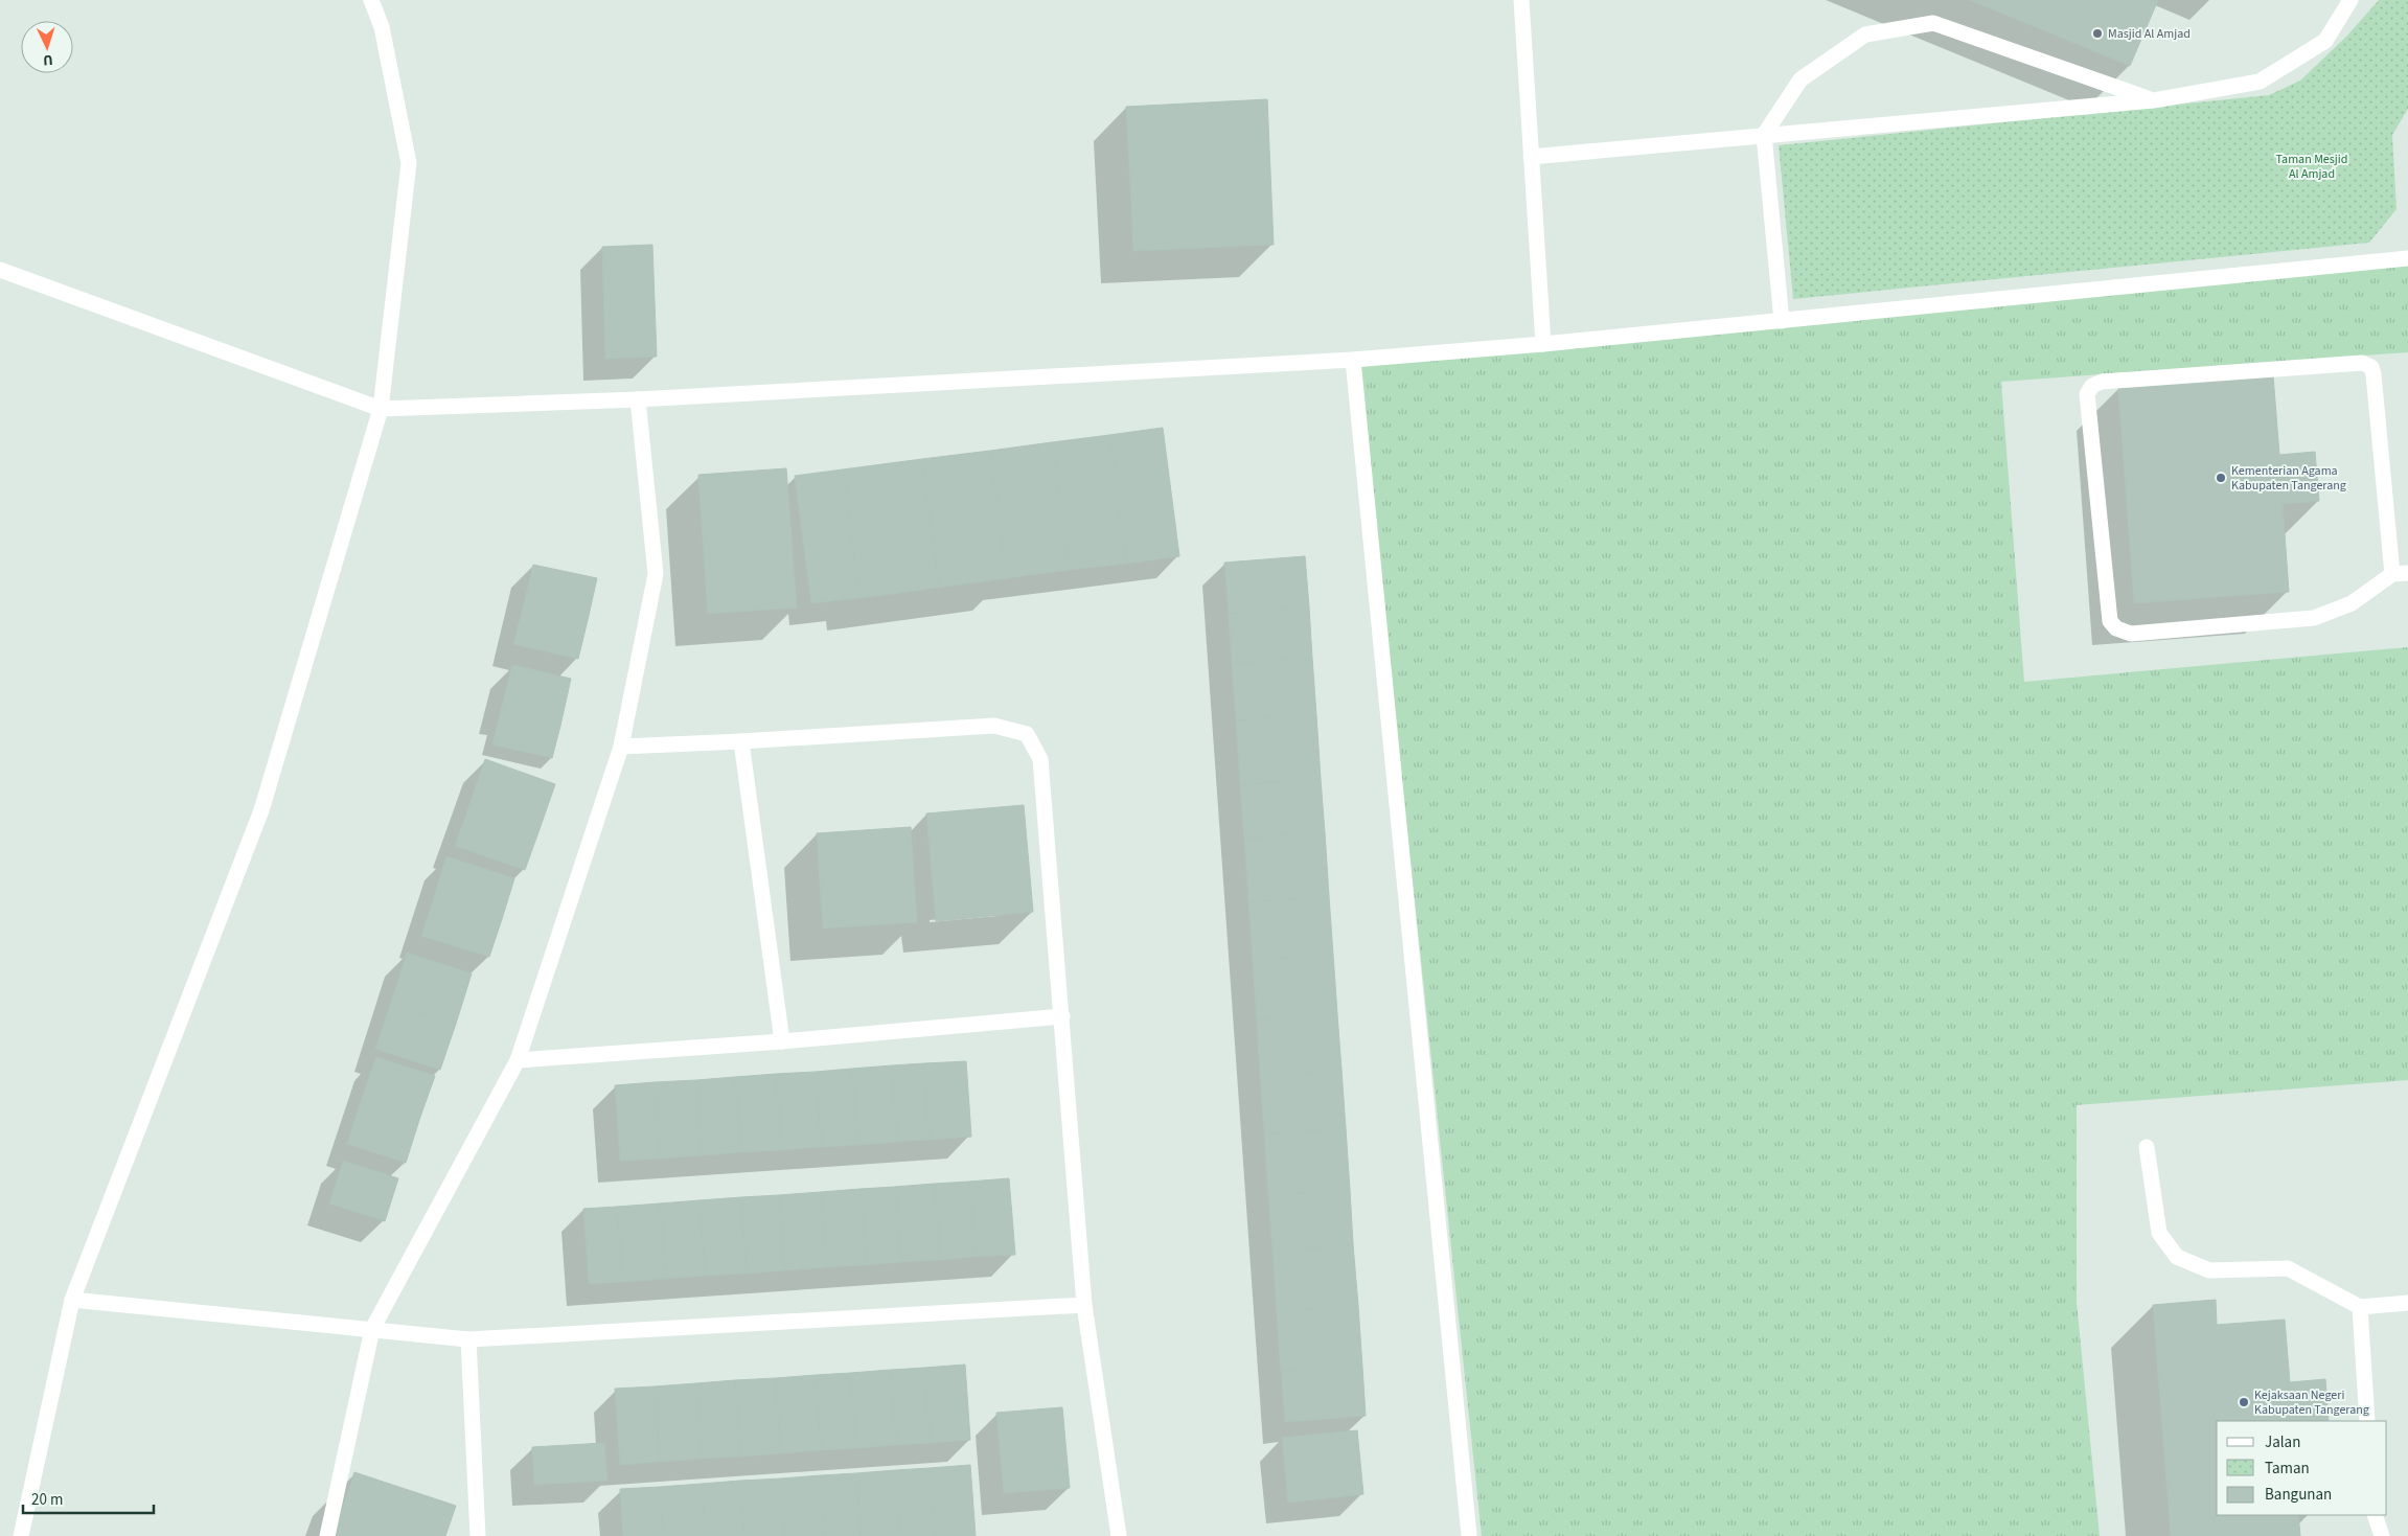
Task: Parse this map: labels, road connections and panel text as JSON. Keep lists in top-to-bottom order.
{
  "parks": ["Taman Mesjid Al Amjad"],
  "places": ["Masjid Al Amjad", "Kementerian Agama Kabupaten Tangerang", "Kejaksaan Negeri Kabupaten Tangerang"],
  "legend": ["Jalan", "Taman", "Bangunan"],
  "scale_bar": "20 m",
  "north": "bottom"
}
